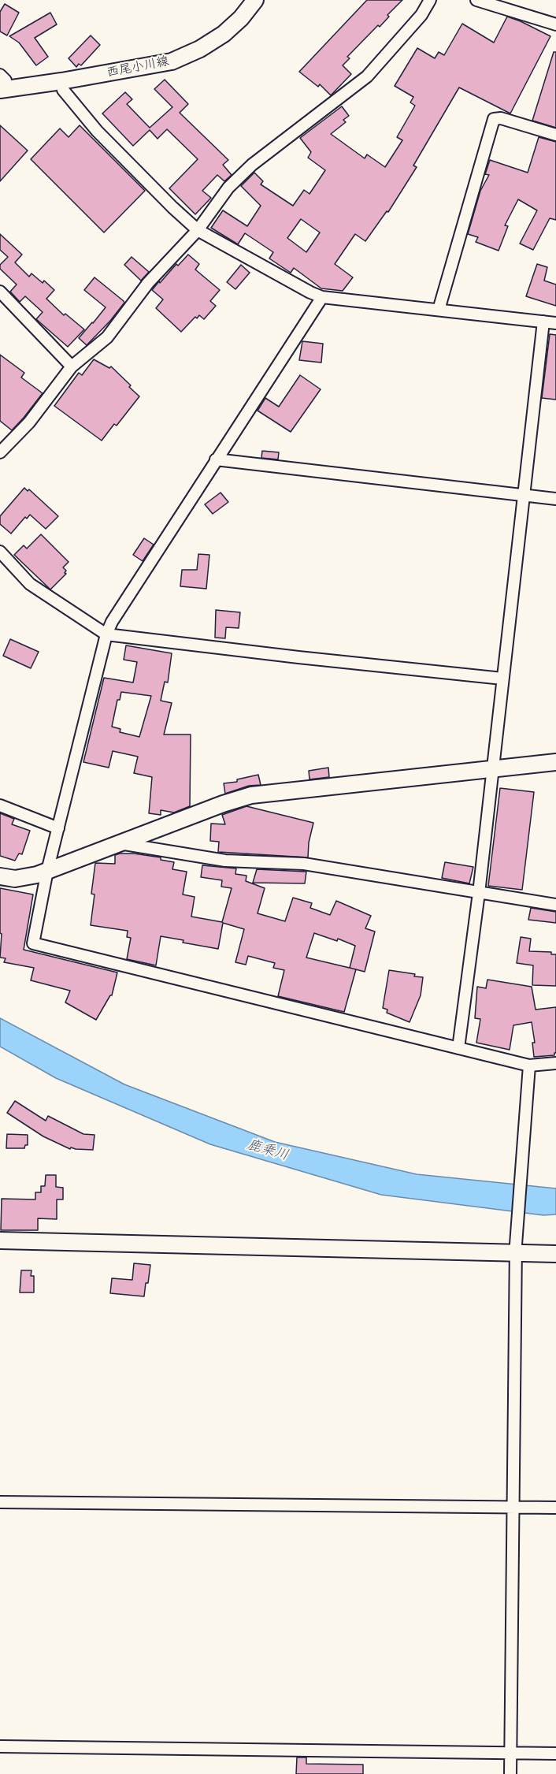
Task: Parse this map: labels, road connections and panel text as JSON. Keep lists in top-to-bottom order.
{
  "streets": {
    "street": ["西尾小川線"]
  },
  "water": ["鹿乗川"]
}
